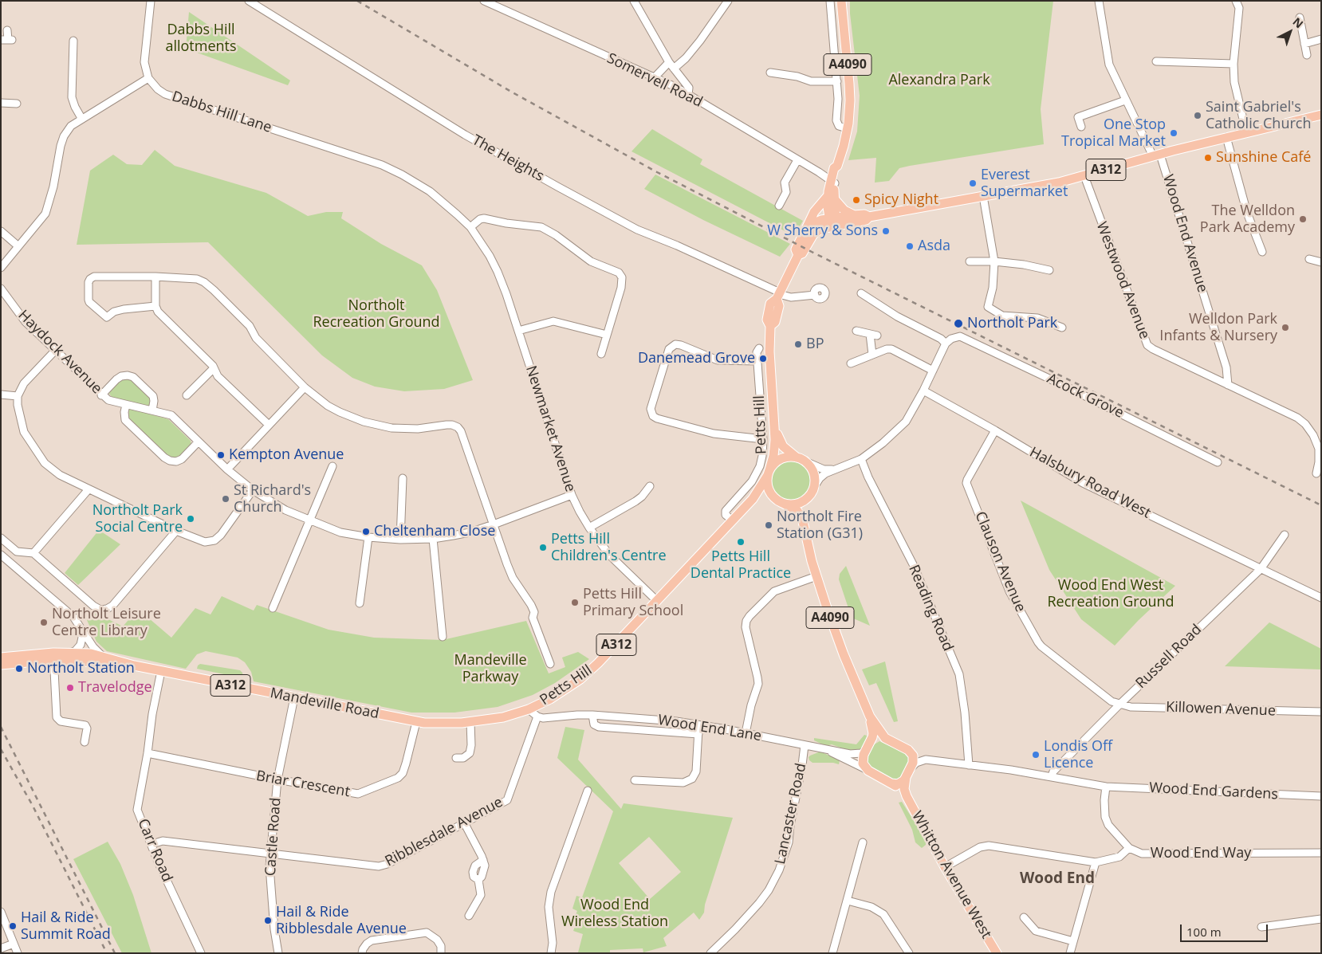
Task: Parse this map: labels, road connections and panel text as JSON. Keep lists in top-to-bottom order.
{
  "streets": {
    "main road": [
      "A4090",
      "A312",
      "Petts Hill",
      "Mandeville Road",
      "Wood End Lane",
      "Whitton Avenue West"
    ],
    "street": [
      "Somervell Road",
      "Dabbs Hill Lane",
      "The Heights",
      "Wood End Avenue",
      "Westwood Avenue",
      "Haydock Avenue",
      "Acock Grove",
      "Newmarket Avenue",
      "Halsbury Road West",
      "Clauson Avenue",
      "Reading Road",
      "Russell Road",
      "Killowen Avenue",
      "Briar Crescent",
      "Wood End Gardens",
      "Lancaster Road",
      "Ribblesdale Avenue",
      "Castle Road",
      "Carr Road",
      "Wood End Way"
    ]
  },
  "crossings": [
    ["A4090", "Somervell Road"],
    ["A4090", "A312"],
    ["A4090", "Petts Hill"],
    ["A4090", "Wood End Lane"],
    ["A4090", "Whitton Avenue West"],
    ["Dabbs Hill Lane", "Newmarket Avenue"],
    ["The Heights", "Petts Hill"],
    ["A312", "Wood End Avenue"],
    ["A312", "Westwood Avenue"],
    ["A312", "Petts Hill"],
    ["Wood End Avenue", "Westwood Avenue"],
    ["Haydock Avenue", "Newmarket Avenue"],
    ["Petts Hill", "Newmarket Avenue"],
    ["Petts Hill", "Mandeville Road"],
    ["Halsbury Road West", "Clauson Avenue"],
    ["Halsbury Road West", "Russell Road"],
    ["Clauson Avenue", "Russell Road"],
    ["Clauson Avenue", "Killowen Avenue"],
    ["Russell Road", "Killowen Avenue"],
    ["Mandeville Road", "Briar Crescent"],
    ["Mandeville Road", "Castle Road"],
    ["Mandeville Road", "Carr Road"],
    ["Wood End Lane", "Lancaster Road"],
    ["Wood End Lane", "Ribblesdale Avenue"],
    ["Wood End Lane", "Whitton Avenue West"],
    ["Briar Crescent", "Castle Road"],
    ["Briar Crescent", "Carr Road"],
    ["Ribblesdale Avenue", "Castle Road"],
    ["Ribblesdale Avenue", "Carr Road"]
  ],
  "districts": ["Wood End"],
  "parks": [
    "Dabbs Hill allotments",
    "Alexandra Park",
    "Northolt Recreation Ground",
    "Wood End West Recreation Ground",
    "Mandeville Parkway",
    "Wood End Wireless Station"
  ],
  "places": [
    "Saint Gabriel's Catholic Church",
    "One Stop Tropical Market",
    "Sunshine Café",
    "Everest Supermarket",
    "Spicy Night",
    "The Welldon Park Academy",
    "W Sherry & Sons",
    "Asda",
    "Northolt Park",
    "Welldon Park Infants & Nursery",
    "BP",
    "Danemead Grove",
    "Kempton Avenue",
    "St Richard's Church",
    "Northolt Park Social Centre",
    "Northolt Fire Station (G31)",
    "Cheltenham Close",
    "Petts Hill Dental Practice",
    "Petts Hill Children's Centre",
    "Petts Hill Primary School",
    "Northolt Leisure Centre Library",
    "Northolt Station",
    "Travelodge",
    "Londis Off Licence",
    "Hail & Ride Ribblesdale Avenue",
    "Hail & Ride Summit Road"
  ],
  "scale_bar": "100 m",
  "north": "top right"
}
